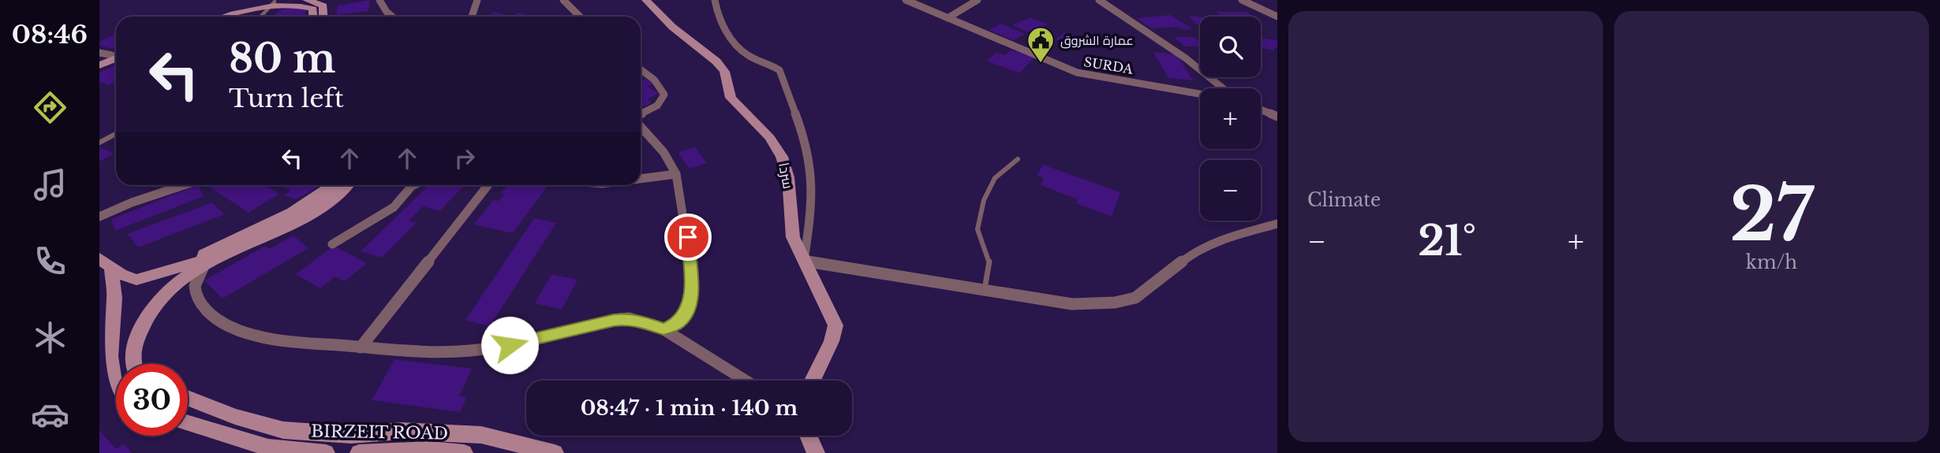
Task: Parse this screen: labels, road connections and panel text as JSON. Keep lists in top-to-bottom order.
{
  "streets": {
    "main road": ["سردا", "BIRZEIT ROAD"],
    "street": ["SURDA"]
  },
  "places": {
    "public building": ["عمارة الشروق"]
  },
  "page": {
    "tabs": "08:46",
    "tile": [
      "Climate",
      ["27", "km/h"]
    ],
    "map_buttons": ["+", "−"],
    "turn": ["80 m", "Turn left"],
    "heat": ["−", "21°", "+"],
    "limit": "30",
    "trip": "08:47 · 1 min · 140 m"
  }
}
